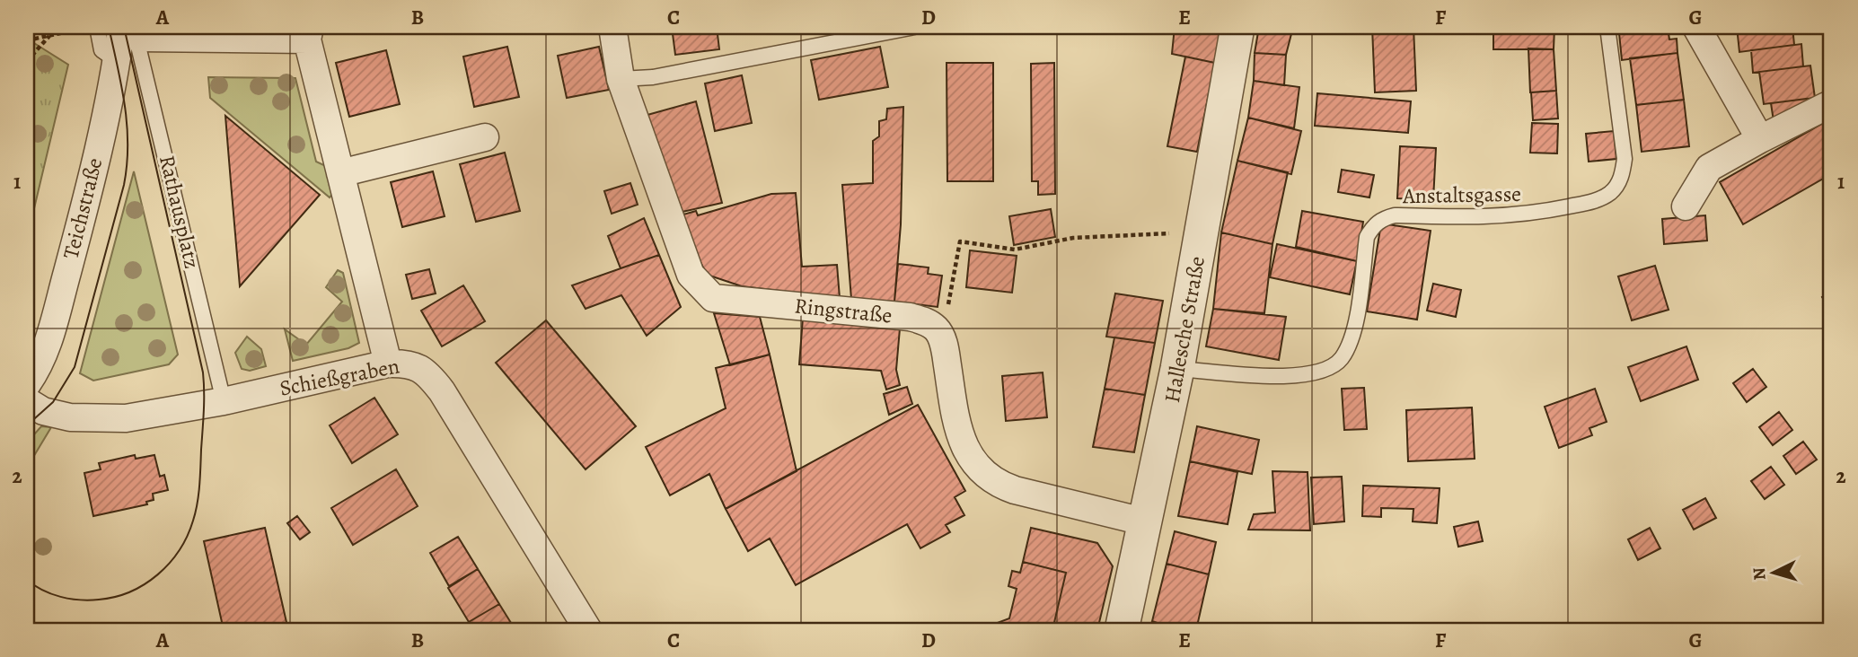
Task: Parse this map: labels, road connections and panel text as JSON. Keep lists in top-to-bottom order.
{
  "streets": {
    "street": [
      "Teichstraße",
      "Ringstraße",
      "Hallesche Straße",
      "Schießgraben"
    ],
    "lane": ["Anstaltsgasse", "Rathausplatz"]
  },
  "crossings": [
    ["Anstaltsgasse", "Hallesche Straße"],
    ["Teichstraße", "Rathausplatz"],
    ["Rathausplatz", "Schießgraben"]
  ],
  "north": "left",
  "grid": {
    "columns": [
      "A",
      "B",
      "C",
      "D",
      "E",
      "F",
      "G"
    ],
    "rows": ["1", "2"]
  }
}
